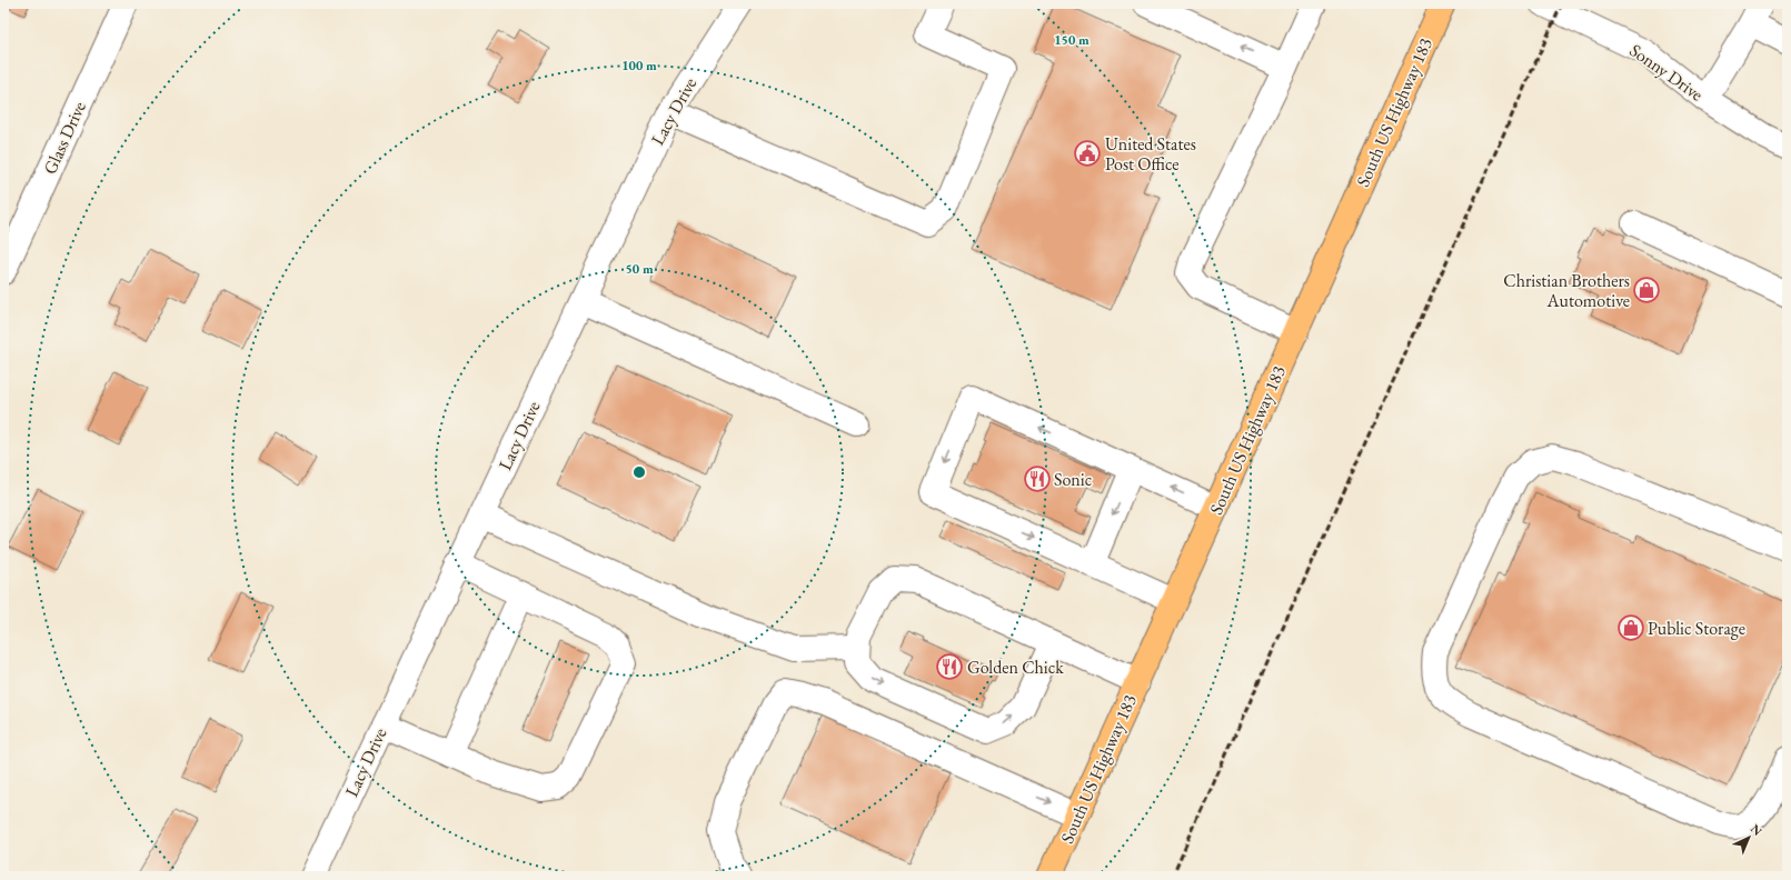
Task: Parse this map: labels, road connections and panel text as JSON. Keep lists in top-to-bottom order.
{
  "streets": {
    "main road": ["South US Highway 183"],
    "street": ["Sonny Drive", "Lacy Drive", "Glass Drive"]
  },
  "places": {
    "public building": ["United States Post Office"],
    "shop": ["Christian Brothers Automotive", "Public Storage"],
    "restaurant": ["Sonic", "Golden Chick"]
  },
  "north": "top right",
  "rings": ["150 m", "100 m", "50 m"]
}
